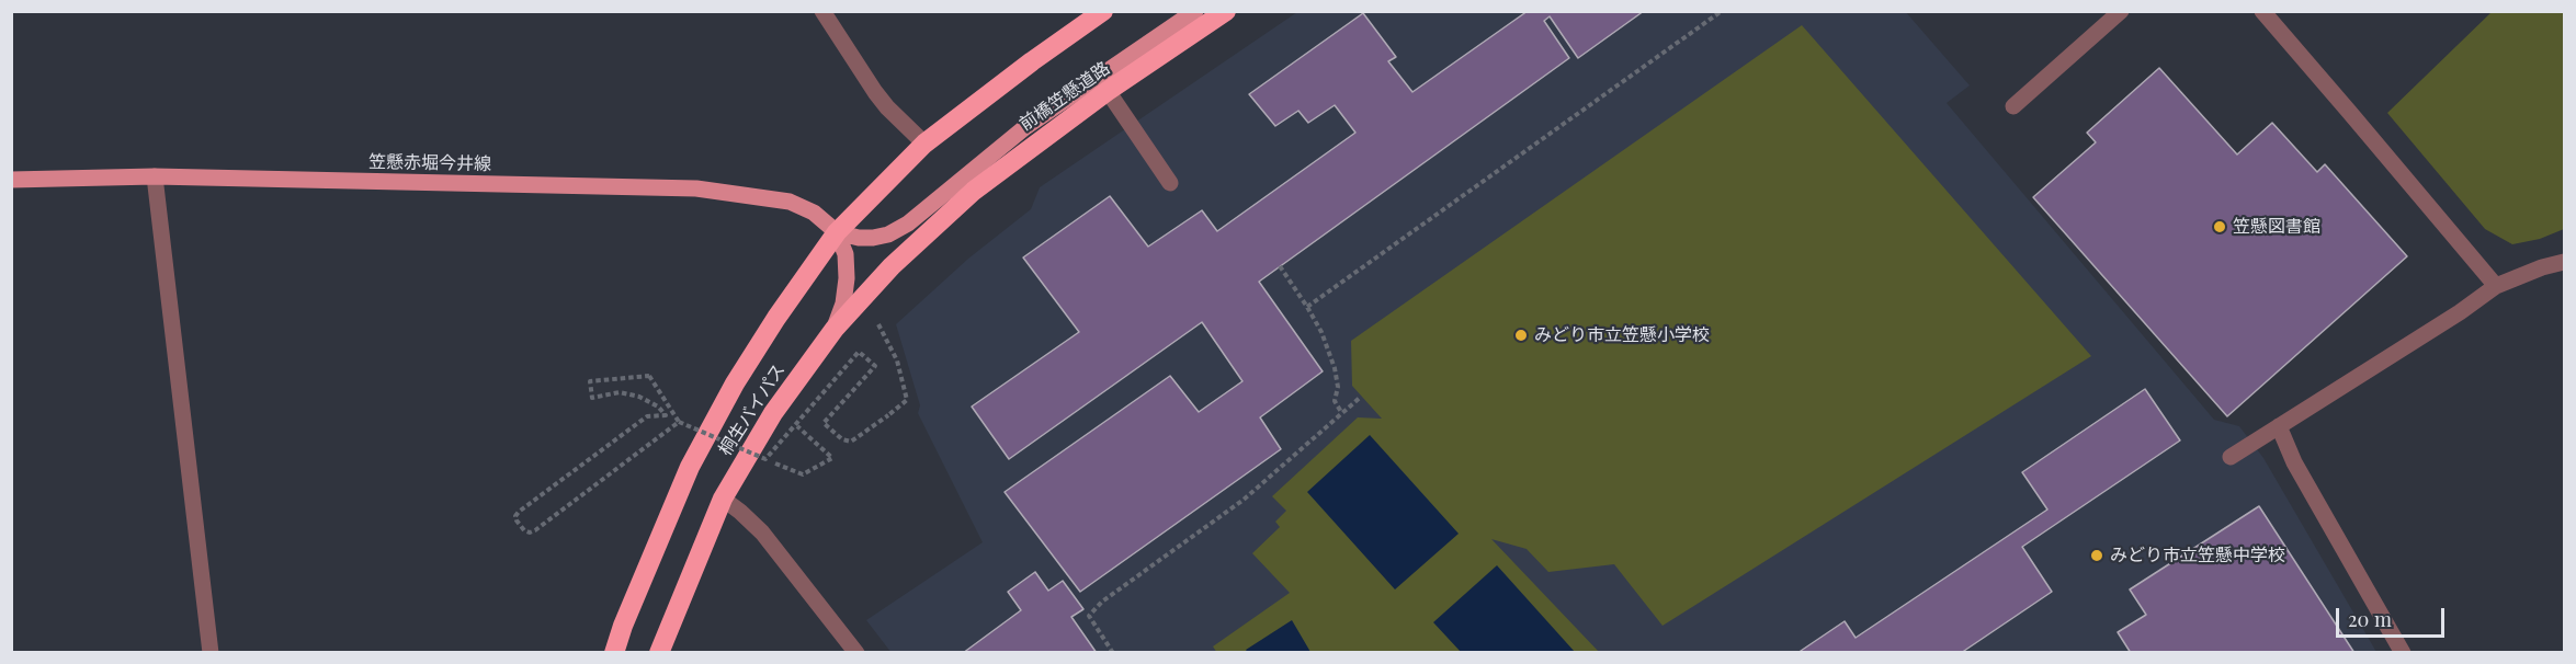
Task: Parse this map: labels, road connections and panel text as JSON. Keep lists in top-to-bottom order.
{
  "streets": {
    "highway": ["前橋笠懸道路", "桐生バイパス"],
    "main road": ["笠懸赤堀今井線"]
  },
  "crossings": [
    ["前橋笠懸道路", "桐生バイパス"],
    ["笠懸赤堀今井線", "桐生バイパス"]
  ],
  "places": ["笠懸図書館", "みどり市立笠懸小学校", "みどり市立笠懸中学校"],
  "scale_bar": "20 m"
}
